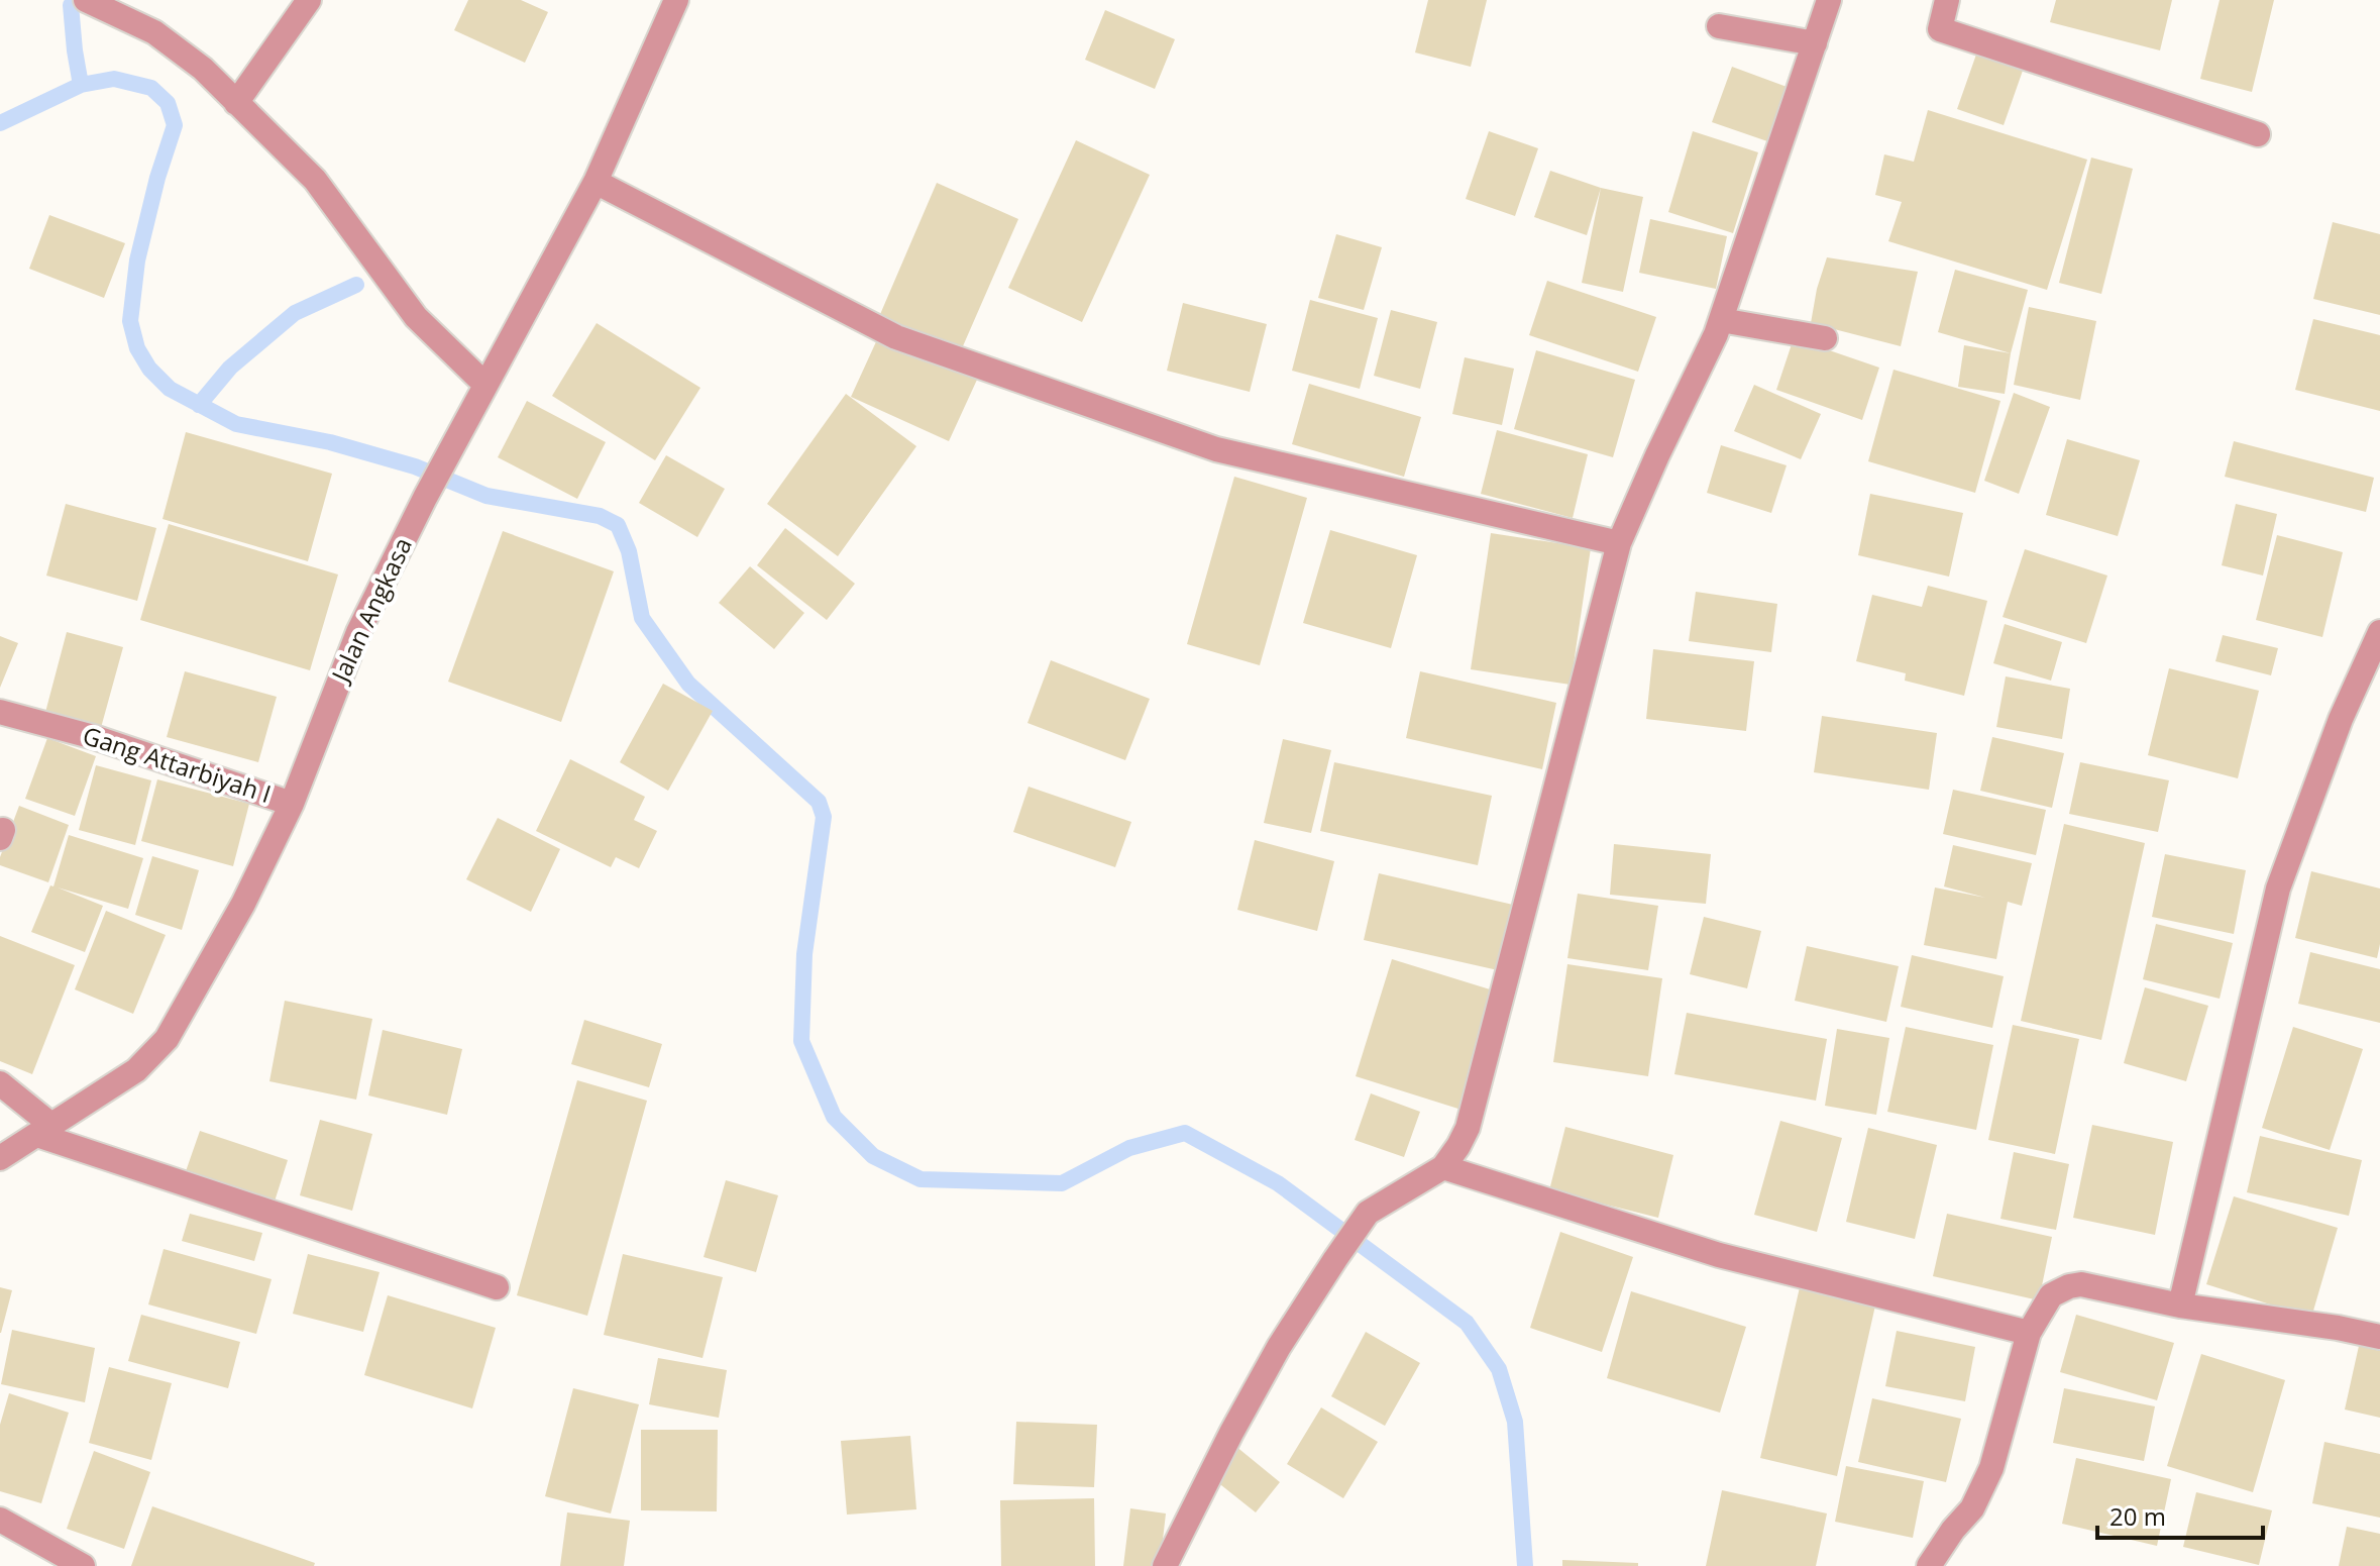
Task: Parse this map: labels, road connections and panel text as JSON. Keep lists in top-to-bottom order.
{
  "streets": {
    "street": ["Jalan Angkasa", "Gang Attarbiyah I"]
  },
  "crossings": [
    ["Jalan Angkasa", "Gang Attarbiyah I"]
  ],
  "scale_bar": "20 m"
}
